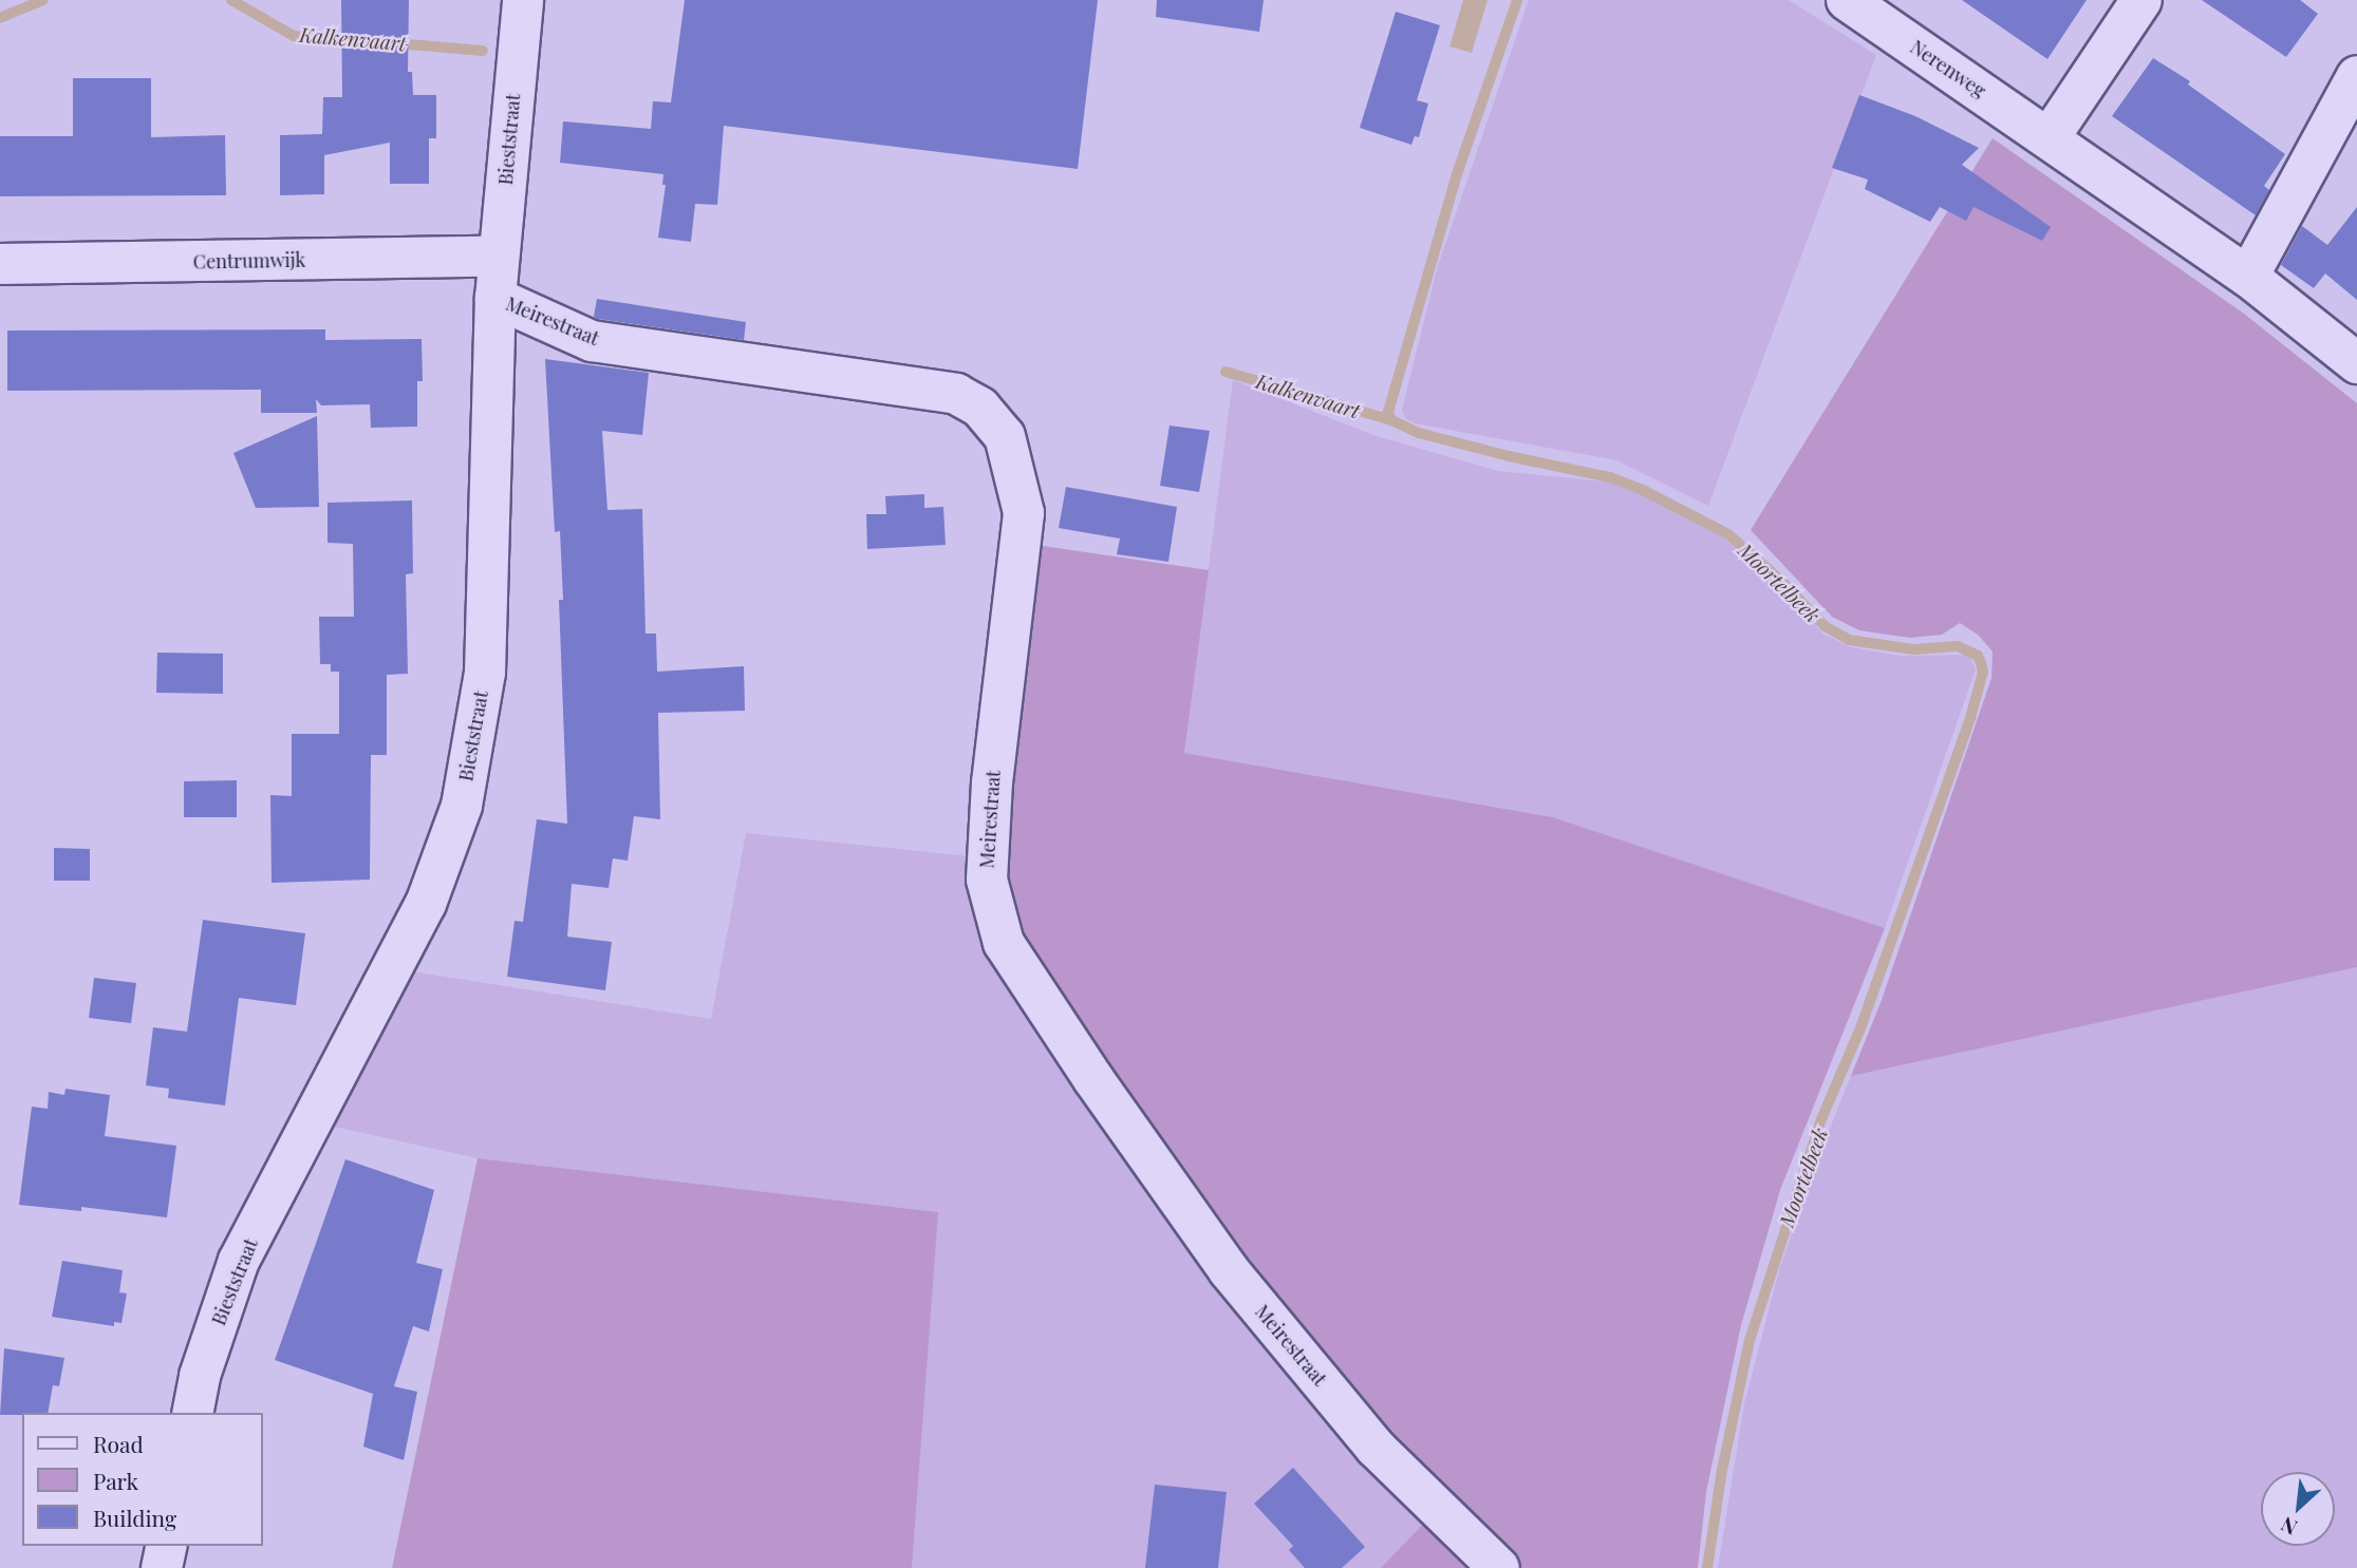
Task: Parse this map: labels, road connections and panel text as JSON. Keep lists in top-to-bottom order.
{
  "streets": {
    "street": [
      "Nerenweg",
      "Bieststraat",
      "Centrumwijk",
      "Meirestraat"
    ]
  },
  "crossings": [
    ["Bieststraat", "Centrumwijk"],
    ["Bieststraat", "Meirestraat"]
  ],
  "water": ["Kalkenvaart", "Moortelbeek"],
  "legend": ["Road", "Park", "Building"],
  "north": "bottom left"
}
